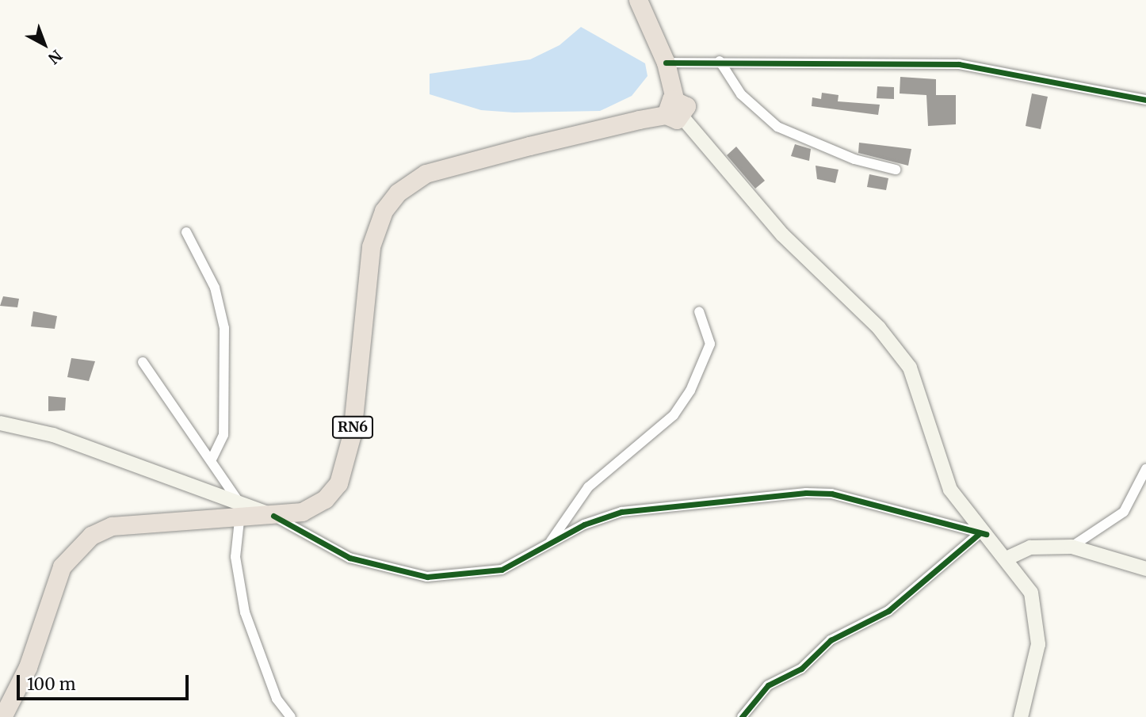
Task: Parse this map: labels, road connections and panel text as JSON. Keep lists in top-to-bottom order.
{
  "streets": {
    "highway": ["RN6"]
  },
  "scale_bar": "100 m",
  "north": "bottom right"
}
